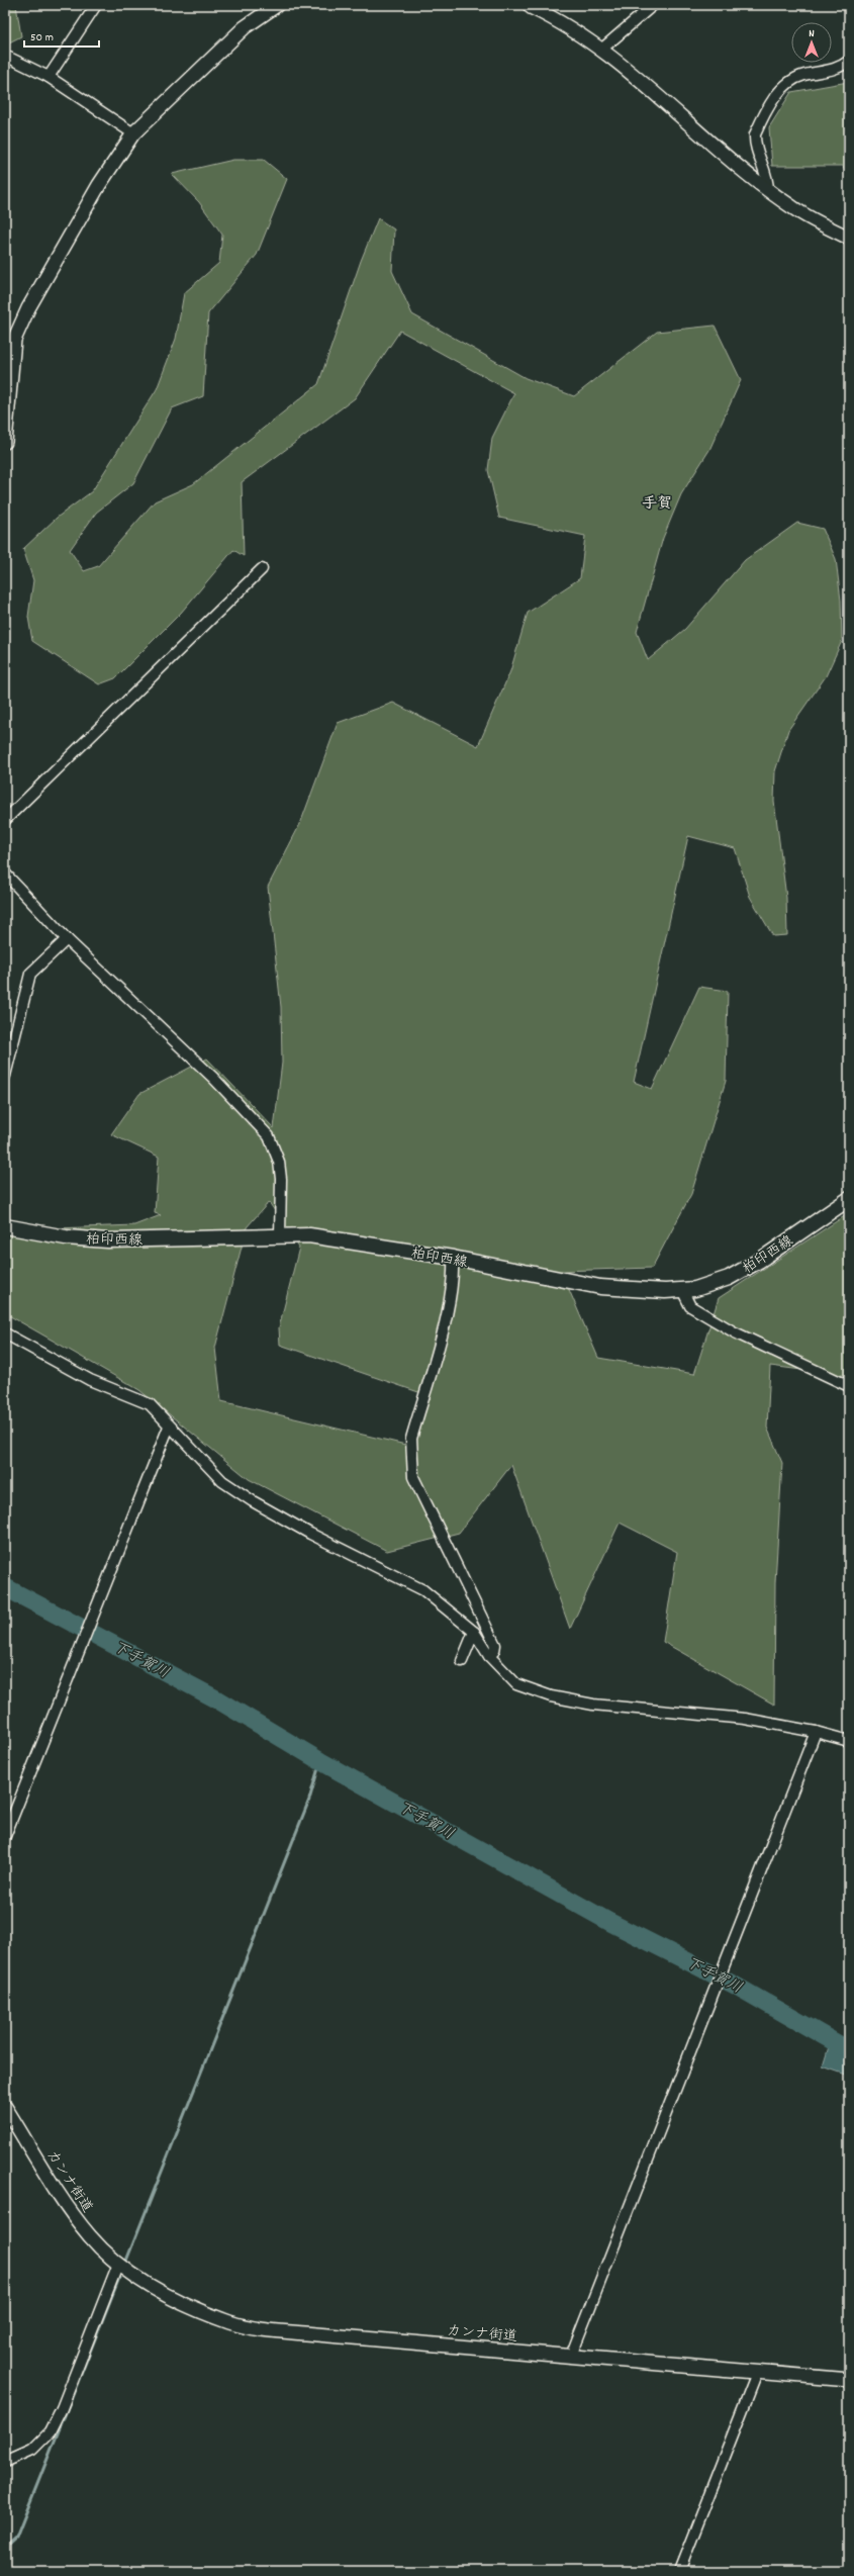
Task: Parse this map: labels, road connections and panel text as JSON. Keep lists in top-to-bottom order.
{
  "streets": {
    "main road": ["柏印西線"],
    "street": ["カンナ街道"]
  },
  "districts": ["手賀"],
  "water": ["下手賀川"],
  "scale_bar": "50 m",
  "north": "top"
}
